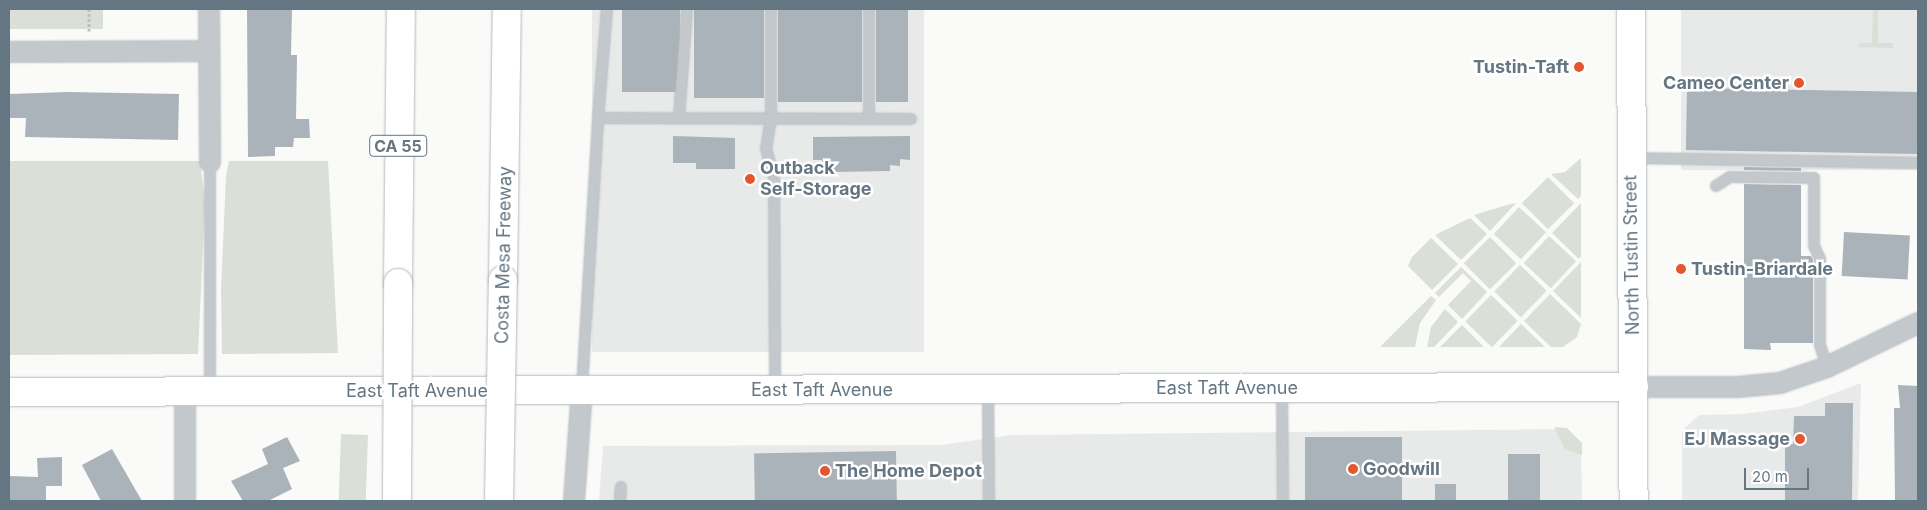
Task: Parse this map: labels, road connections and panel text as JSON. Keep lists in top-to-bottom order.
{
  "streets": {
    "main road": [
      "CA 55",
      "Costa Mesa Freeway",
      "North Tustin Street",
      "East Taft Avenue"
    ]
  },
  "crossings": [
    ["North Tustin Street", "East Taft Avenue"]
  ],
  "places": [
    "Tustin-Taft",
    "Cameo Center",
    "Outback Self-Storage",
    "Tustin-Briardale",
    "EJ Massage",
    "Goodwill",
    "The Home Depot"
  ],
  "scale_bar": "20 m"
}
